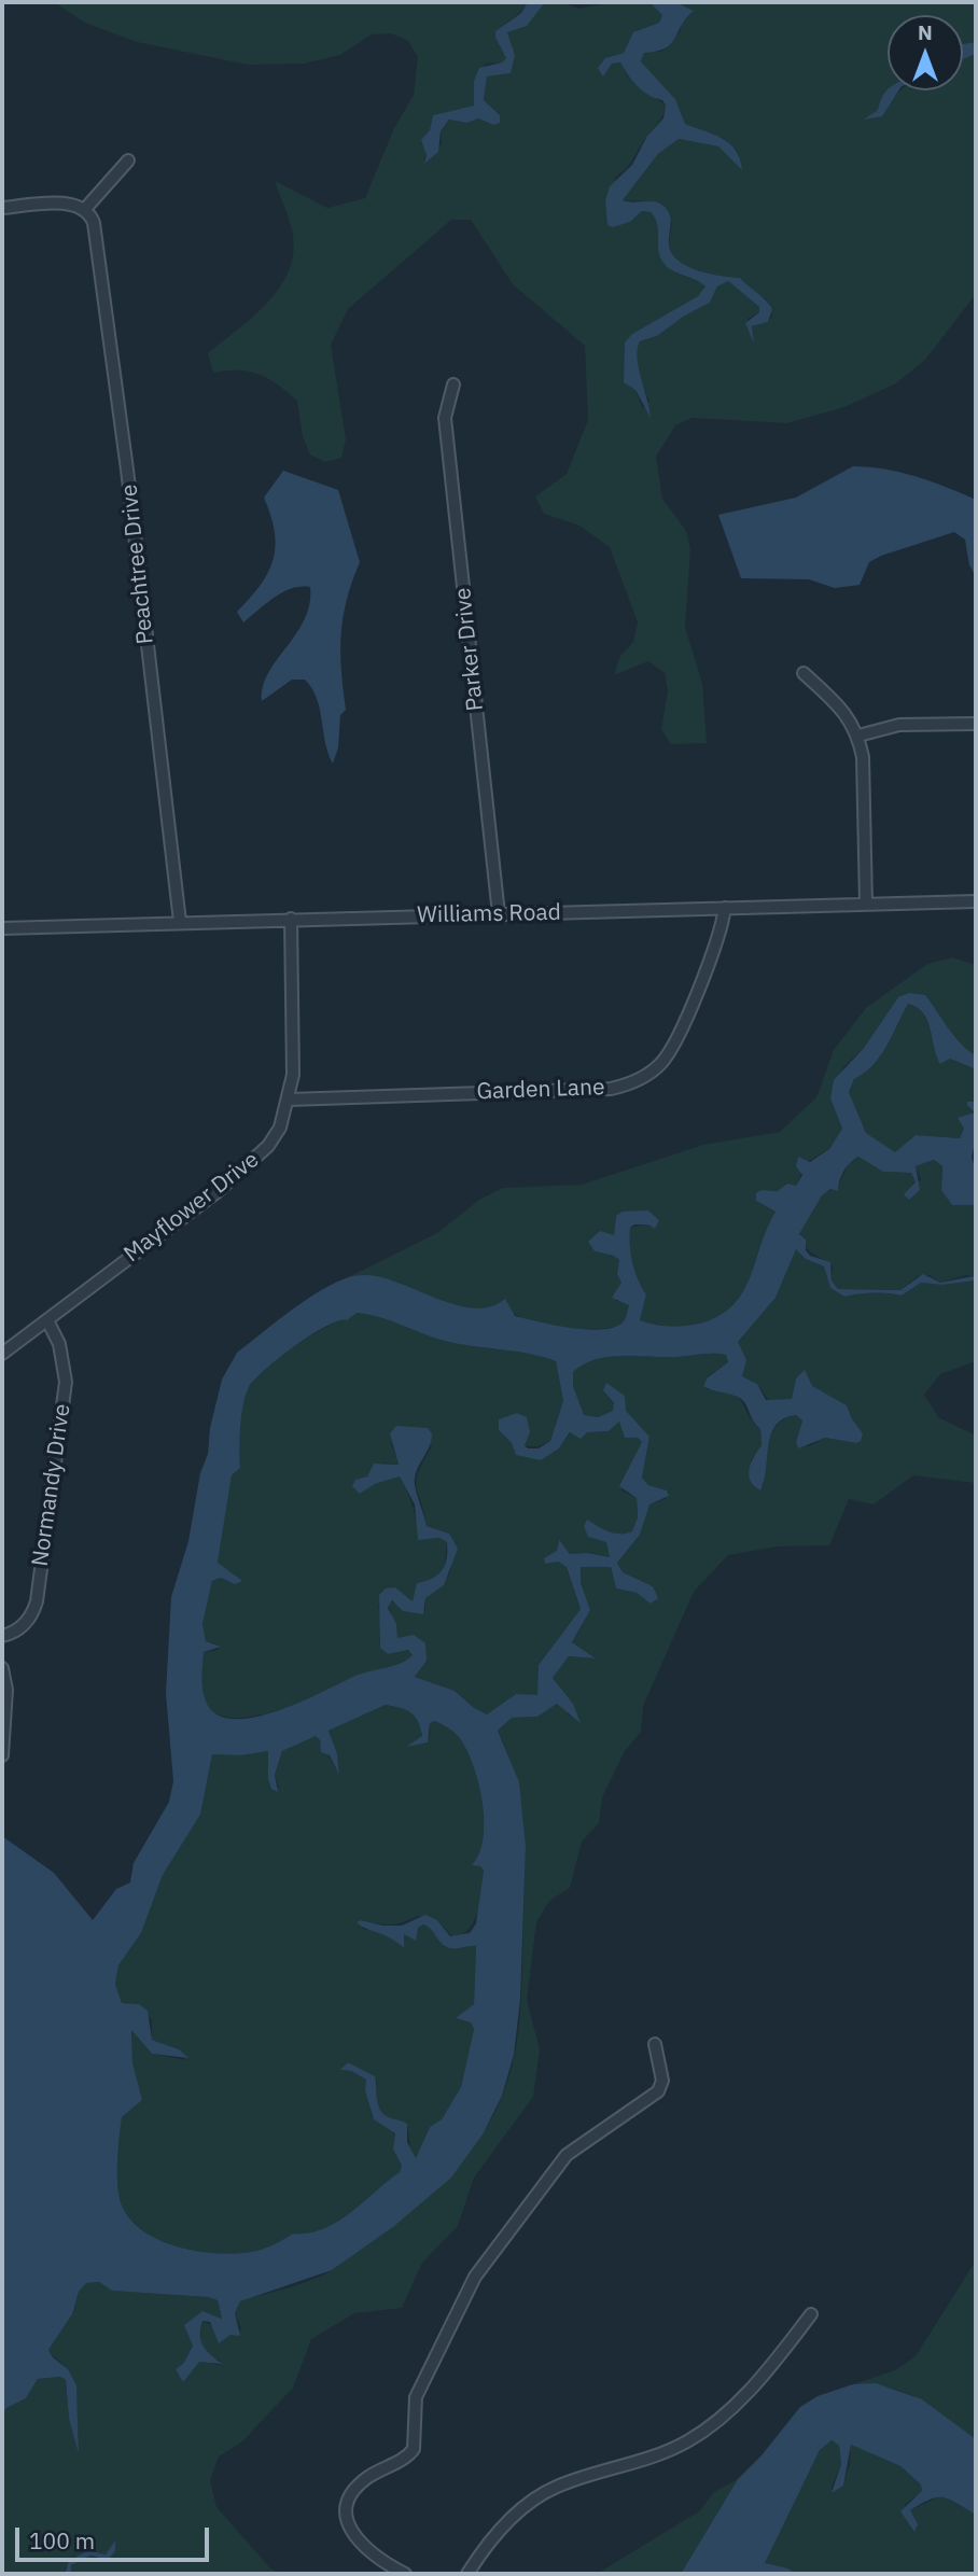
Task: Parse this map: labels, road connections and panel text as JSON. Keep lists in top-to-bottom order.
{
  "streets": {
    "street": [
      "Peachtree Drive",
      "Parker Drive",
      "Williams Road",
      "Garden Lane",
      "Mayflower Drive",
      "Normandy Drive"
    ]
  },
  "crossings": [
    ["Peachtree Drive", "Williams Road"],
    ["Parker Drive", "Williams Road"],
    ["Williams Road", "Garden Lane"],
    ["Williams Road", "Mayflower Drive"],
    ["Garden Lane", "Mayflower Drive"],
    ["Mayflower Drive", "Normandy Drive"]
  ],
  "scale_bar": "100 m",
  "north": "top"
}
